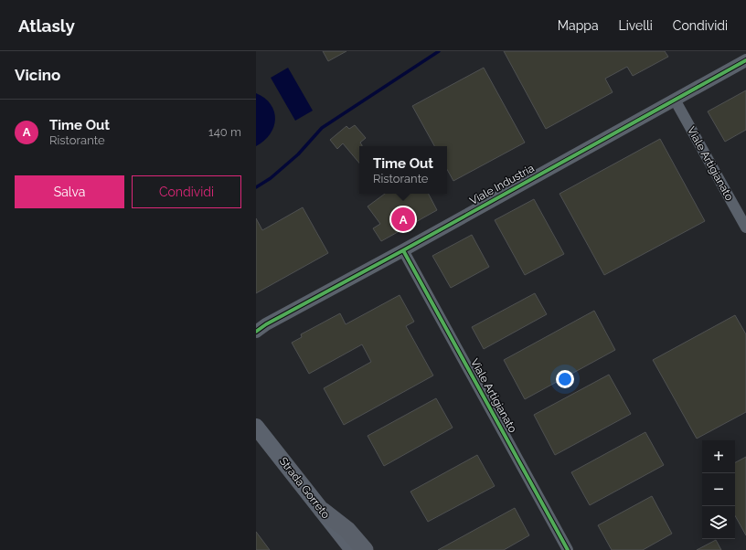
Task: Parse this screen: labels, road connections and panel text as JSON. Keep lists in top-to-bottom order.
{
  "streets": {
    "main road": ["Strada Gorreto"],
    "street": ["Viale Artigianato", "Viale Industria"]
  },
  "crossings": [
    ["Viale Artigianato", "Viale Industria"]
  ],
  "page": {
    "header": "Atlasly",
    "nav": ["Mappa", "Livelli", "Condividi"],
    "heading": "Vicino",
    "list": [
      {
        "mark": "A",
        "name": "Time Out",
        "note": "Ristorante",
        "value": "140 m"
      }
    ],
    "popup": ["Time Out", "Ristorante"],
    "buttons": ["Salva", "Condividi"],
    "pins": "A",
    "map_buttons": ["+", "−"]
  }
}
